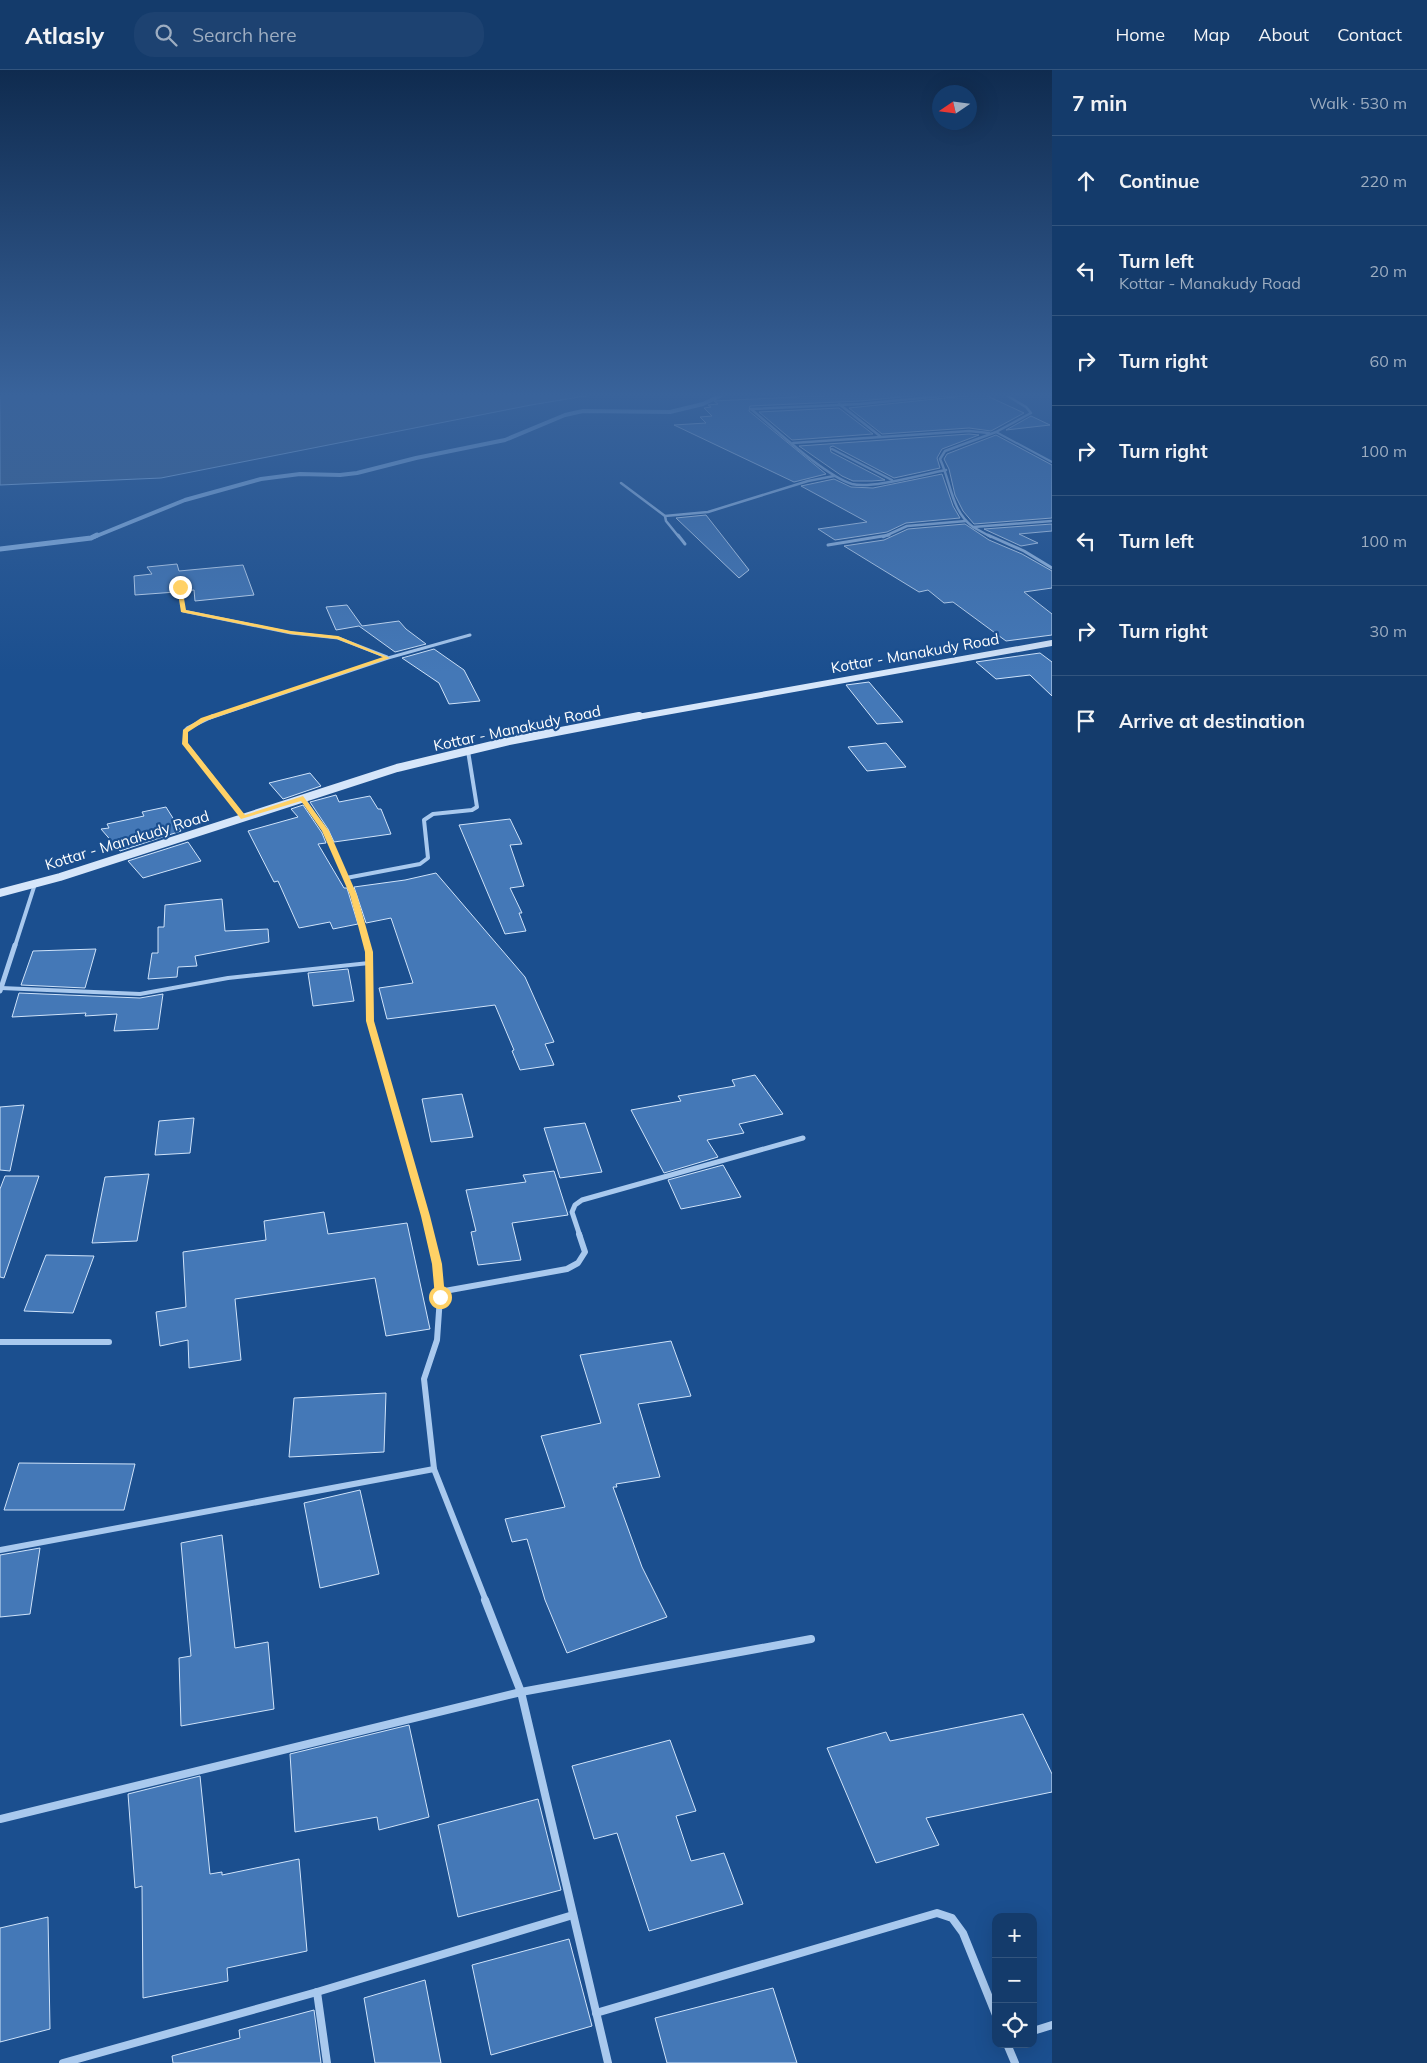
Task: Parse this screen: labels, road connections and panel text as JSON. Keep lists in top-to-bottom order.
{
  "streets": {
    "main road": ["Kottar - Manakudy Road"]
  },
  "north": "left",
  "page": {
    "header": "Atlasly",
    "search": "Search here",
    "nav": [
      "Home",
      "Map",
      "About",
      "Contact"
    ],
    "heading": ["7 min", "Walk · 530 m"],
    "list": [
      ["Continue", "220 m"],
      ["Turn left", "Kottar - Manakudy Road", "20 m"],
      ["Turn right", "60 m"],
      ["Turn right", "100 m"],
      ["Turn left", "100 m"],
      ["Turn right", "30 m"],
      "Arrive at destination"
    ],
    "map_buttons": ["+", "−"]
  }
}
